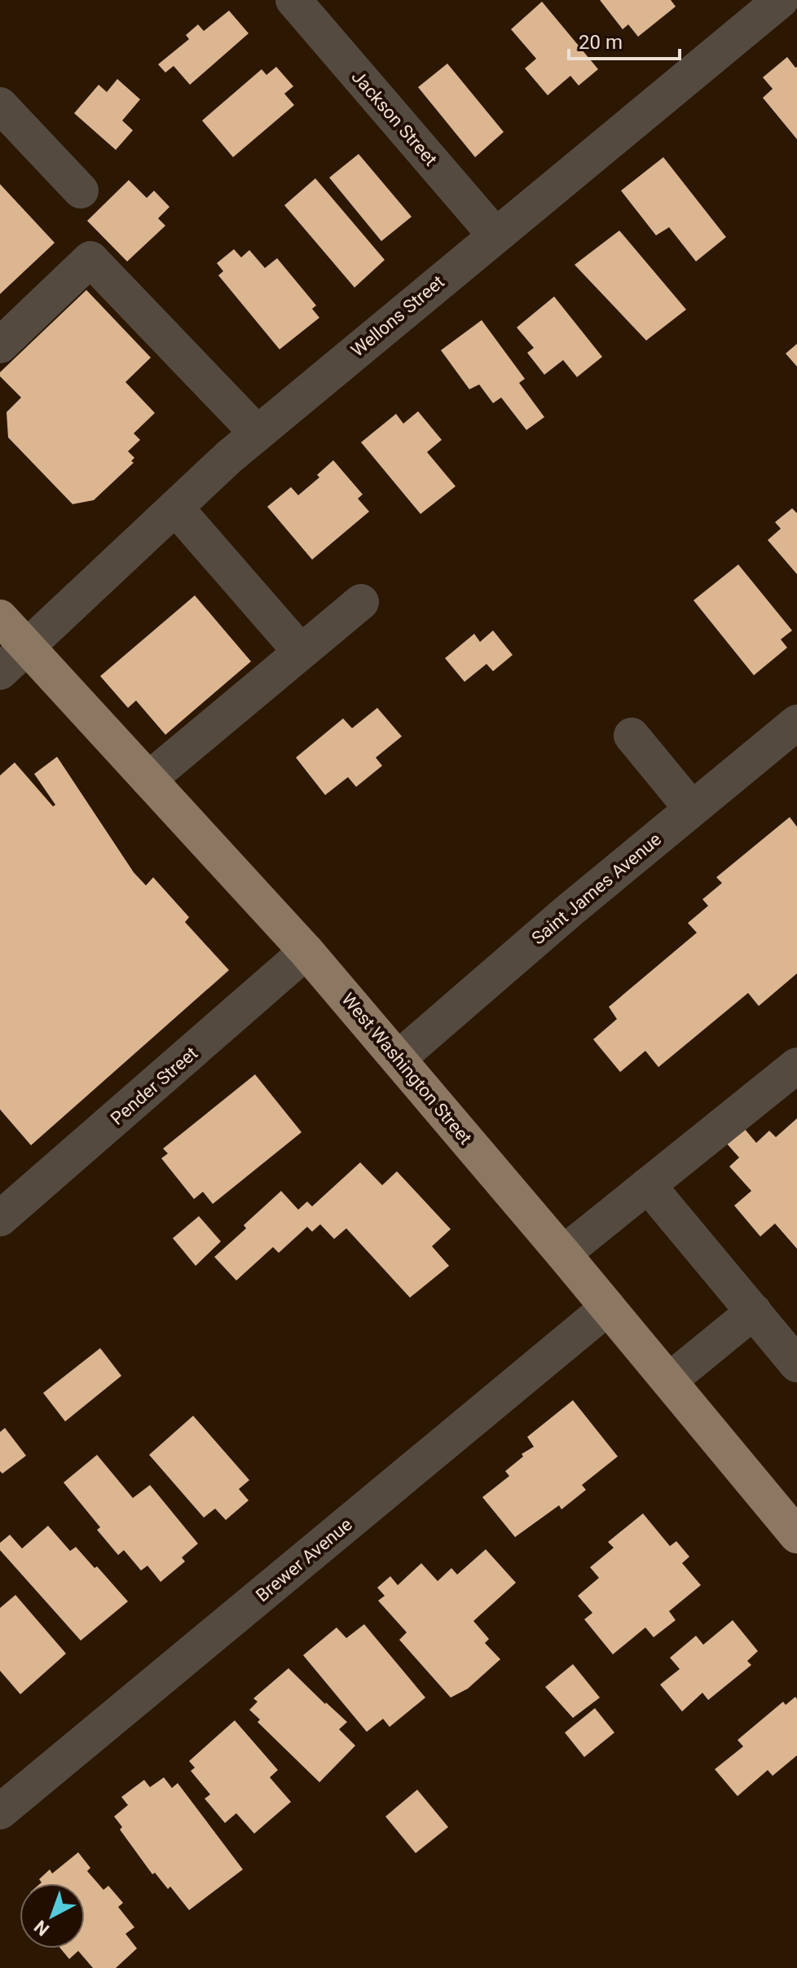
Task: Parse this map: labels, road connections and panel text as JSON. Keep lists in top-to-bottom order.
{
  "streets": {
    "main road": ["West Washington Street"],
    "street": [
      "Jackson Street",
      "Wellons Street",
      "Saint James Avenue",
      "Pender Street",
      "Brewer Avenue"
    ]
  },
  "crossings": [
    ["Jackson Street", "Wellons Street"],
    ["Wellons Street", "West Washington Street"],
    ["Saint James Avenue", "West Washington Street"],
    ["West Washington Street", "Pender Street"],
    ["West Washington Street", "Brewer Avenue"]
  ],
  "scale_bar": "20 m",
  "north": "bottom left"
}
